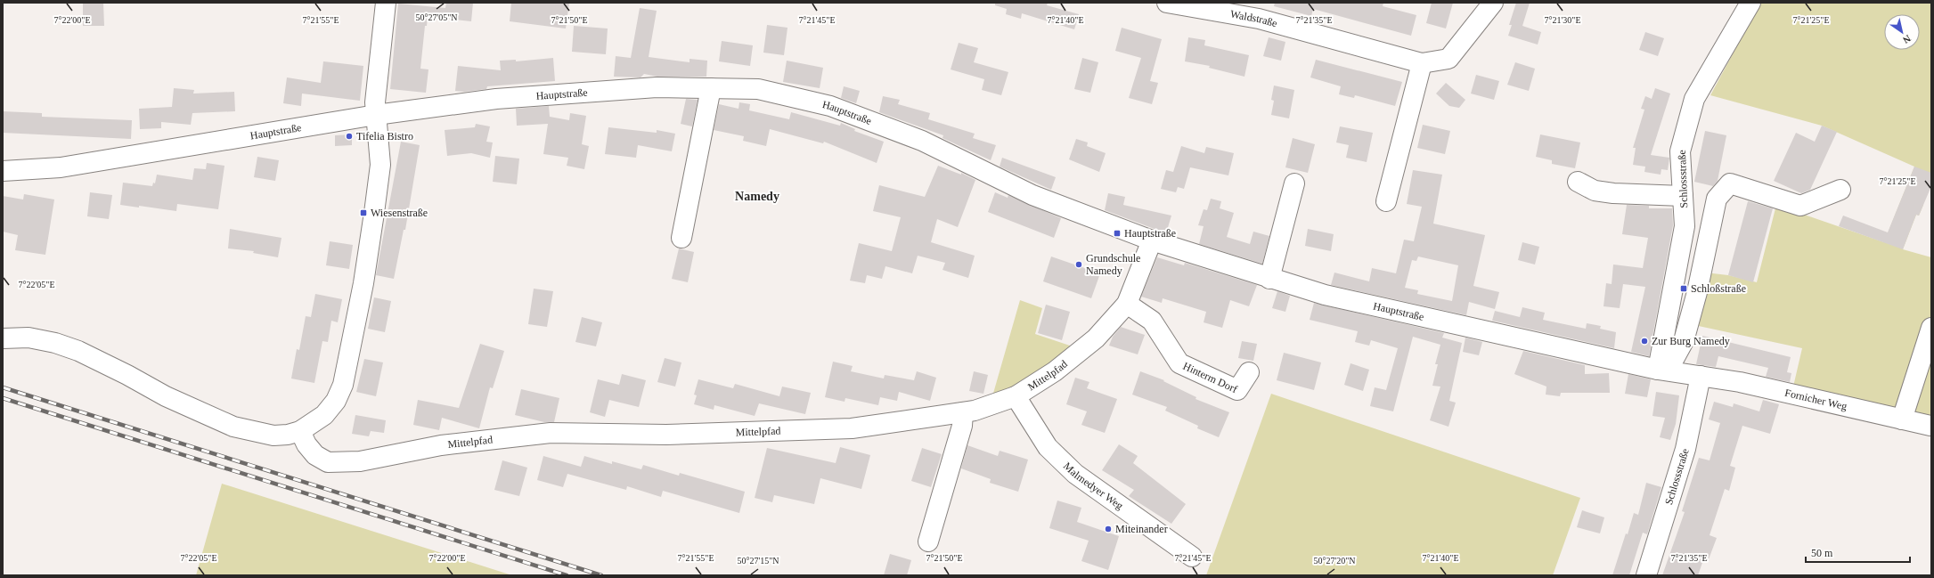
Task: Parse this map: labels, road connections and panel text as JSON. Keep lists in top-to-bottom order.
{
  "streets": {
    "street": [
      "Waldstraße",
      "Hauptstraße",
      "Schlossstraße",
      "Mittelpfad",
      "Hinterm Dorf",
      "Fornicher Weg",
      "Malmedyer Weg"
    ]
  },
  "crossings": [
    ["Hauptstraße", "Schlossstraße"],
    ["Hauptstraße", "Mittelpfad"],
    ["Hauptstraße", "Fornicher Weg"],
    ["Schlossstraße", "Fornicher Weg"],
    ["Mittelpfad", "Hinterm Dorf"],
    ["Mittelpfad", "Malmedyer Weg"]
  ],
  "districts": ["Namedy"],
  "places": {
    "other": [
      "Tifelia Bistro",
      "Grundschule Namedy",
      "Zur Burg Namedy",
      "Miteinander"
    ],
    "transit": ["Wiesenstraße", "Hauptstraße", "Schloßstraße"]
  },
  "scale_bar": "50 m",
  "north": "bottom right",
  "coordinates": [
    "50°27'05\"N",
    "7°21'25\"E",
    "7°22'00\"E",
    "7°21'55\"E",
    "7°21'45\"E",
    "7°21'40\"E",
    "7°21'35\"E",
    "7°21'30\"E",
    "7°21'50\"E",
    "7°22'05\"E",
    "50°27'15\"N",
    "50°27'20\"N"
  ]
}
